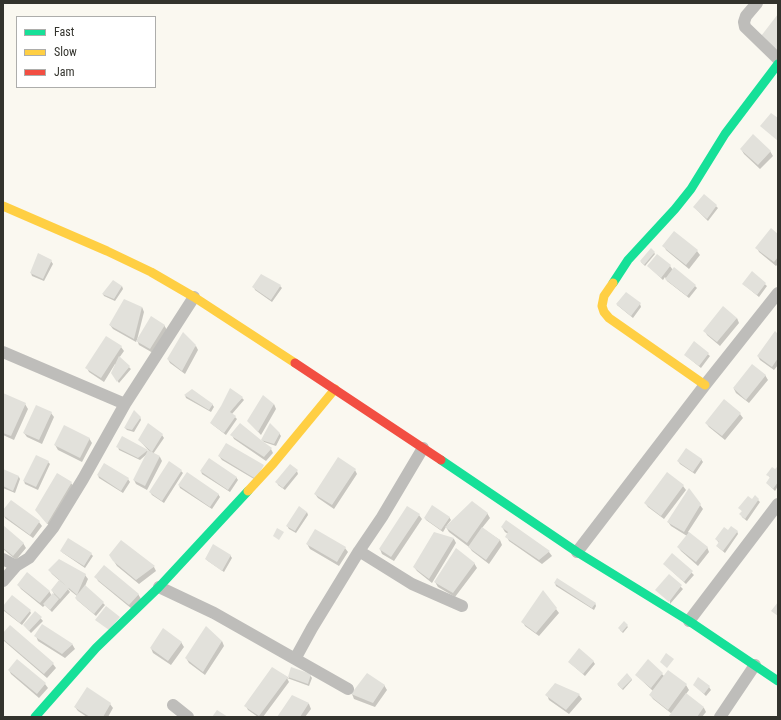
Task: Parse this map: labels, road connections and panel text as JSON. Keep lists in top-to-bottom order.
{
  "legend": ["Fast", "Slow", "Jam"]
}
